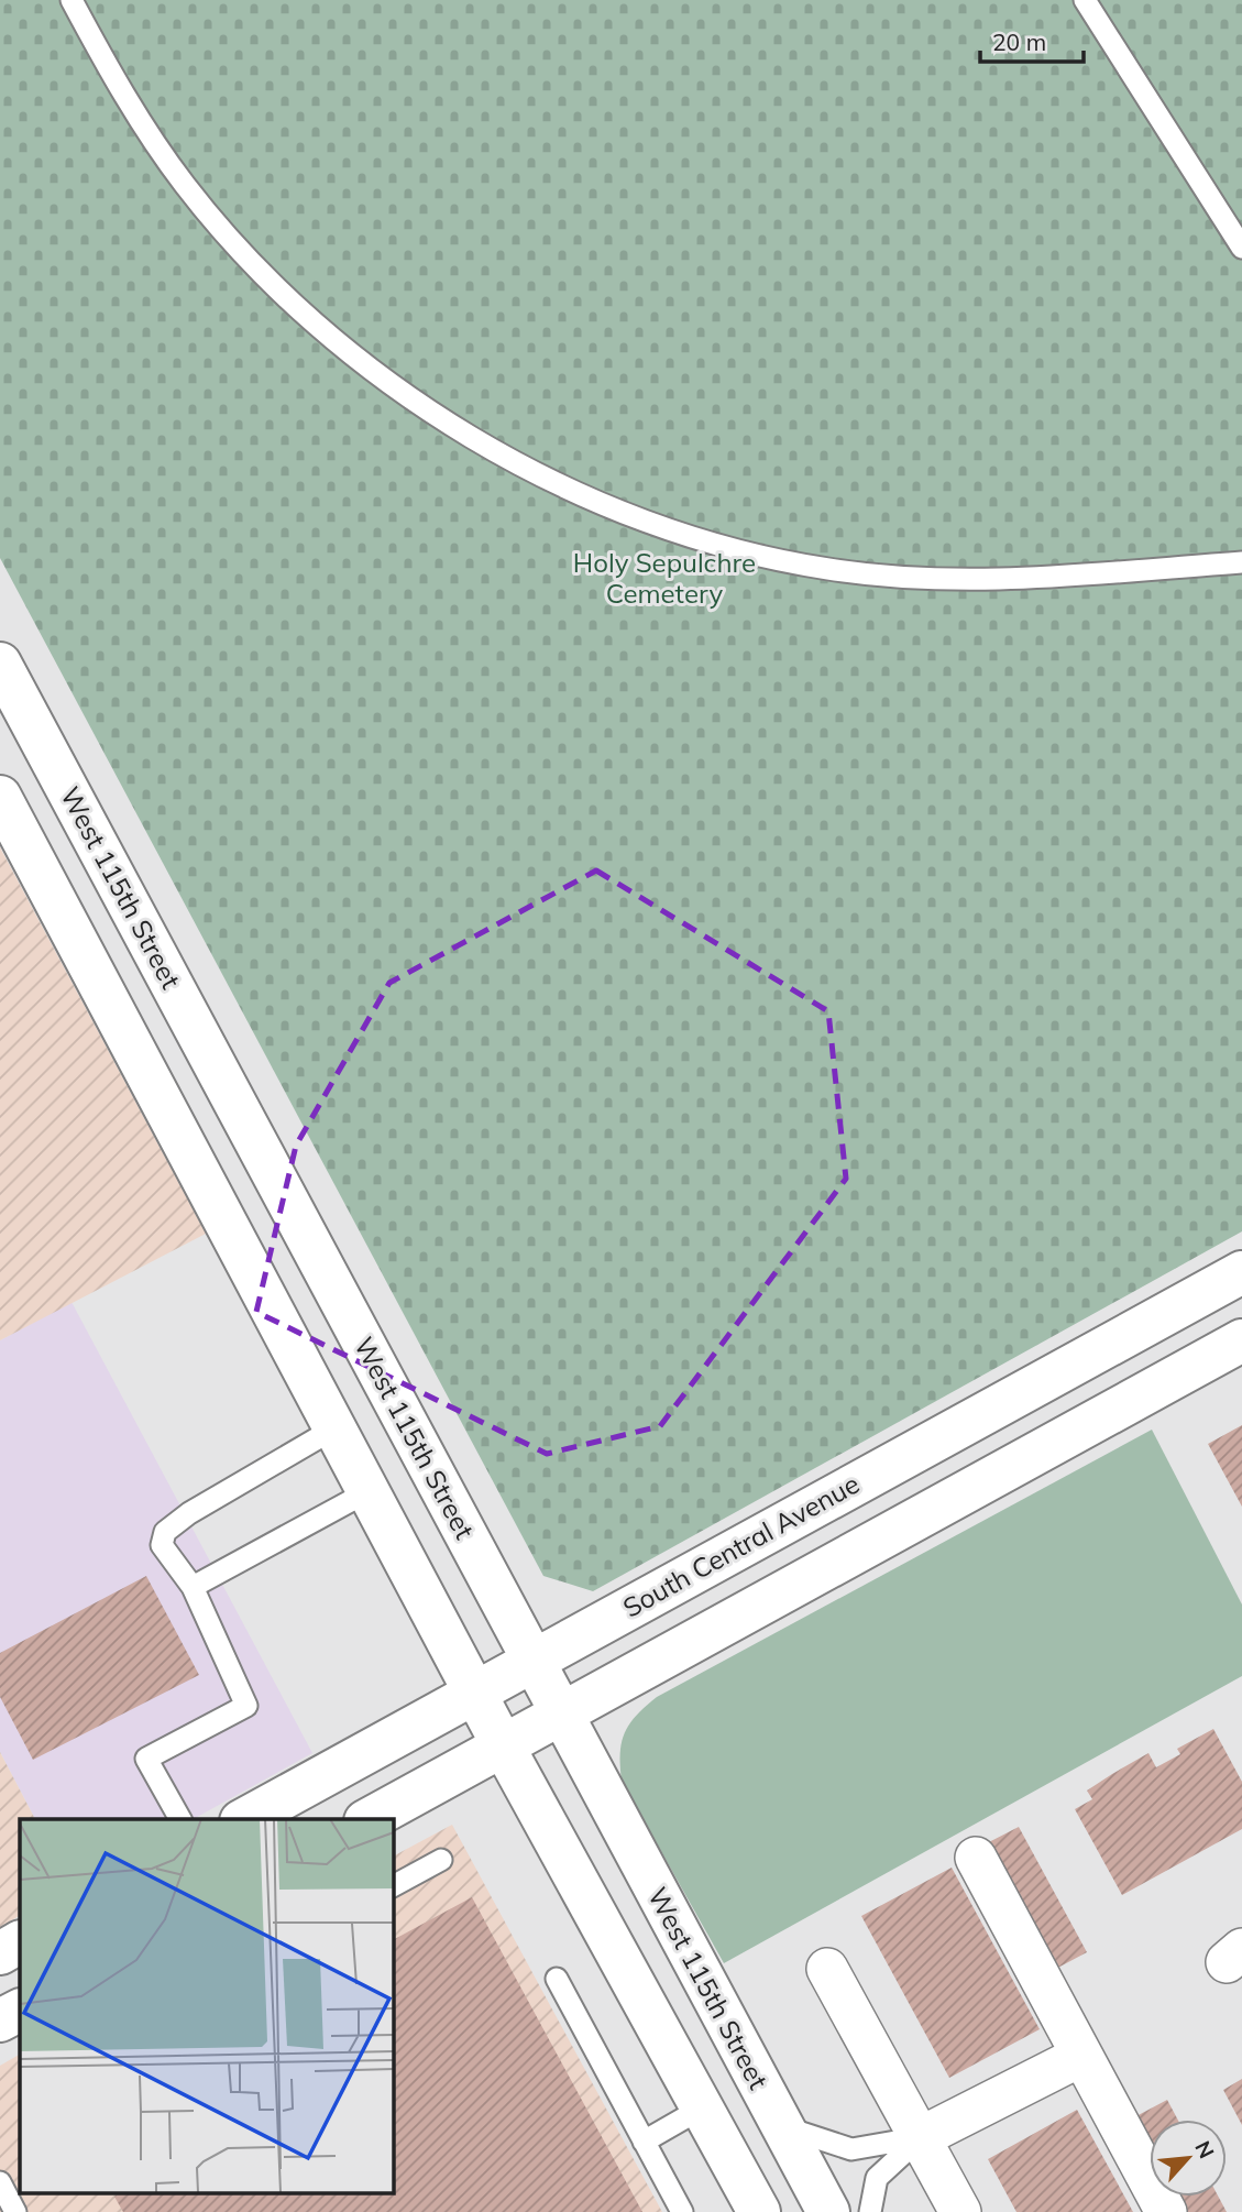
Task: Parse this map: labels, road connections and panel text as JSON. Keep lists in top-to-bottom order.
{
  "streets": {
    "street": ["West 115th Street", "South Central Avenue"]
  },
  "crossings": [
    ["West 115th Street", "South Central Avenue"]
  ],
  "parks": ["Holy Sepulchre Cemetery"],
  "scale_bar": "20 m",
  "north": "top right"
}
